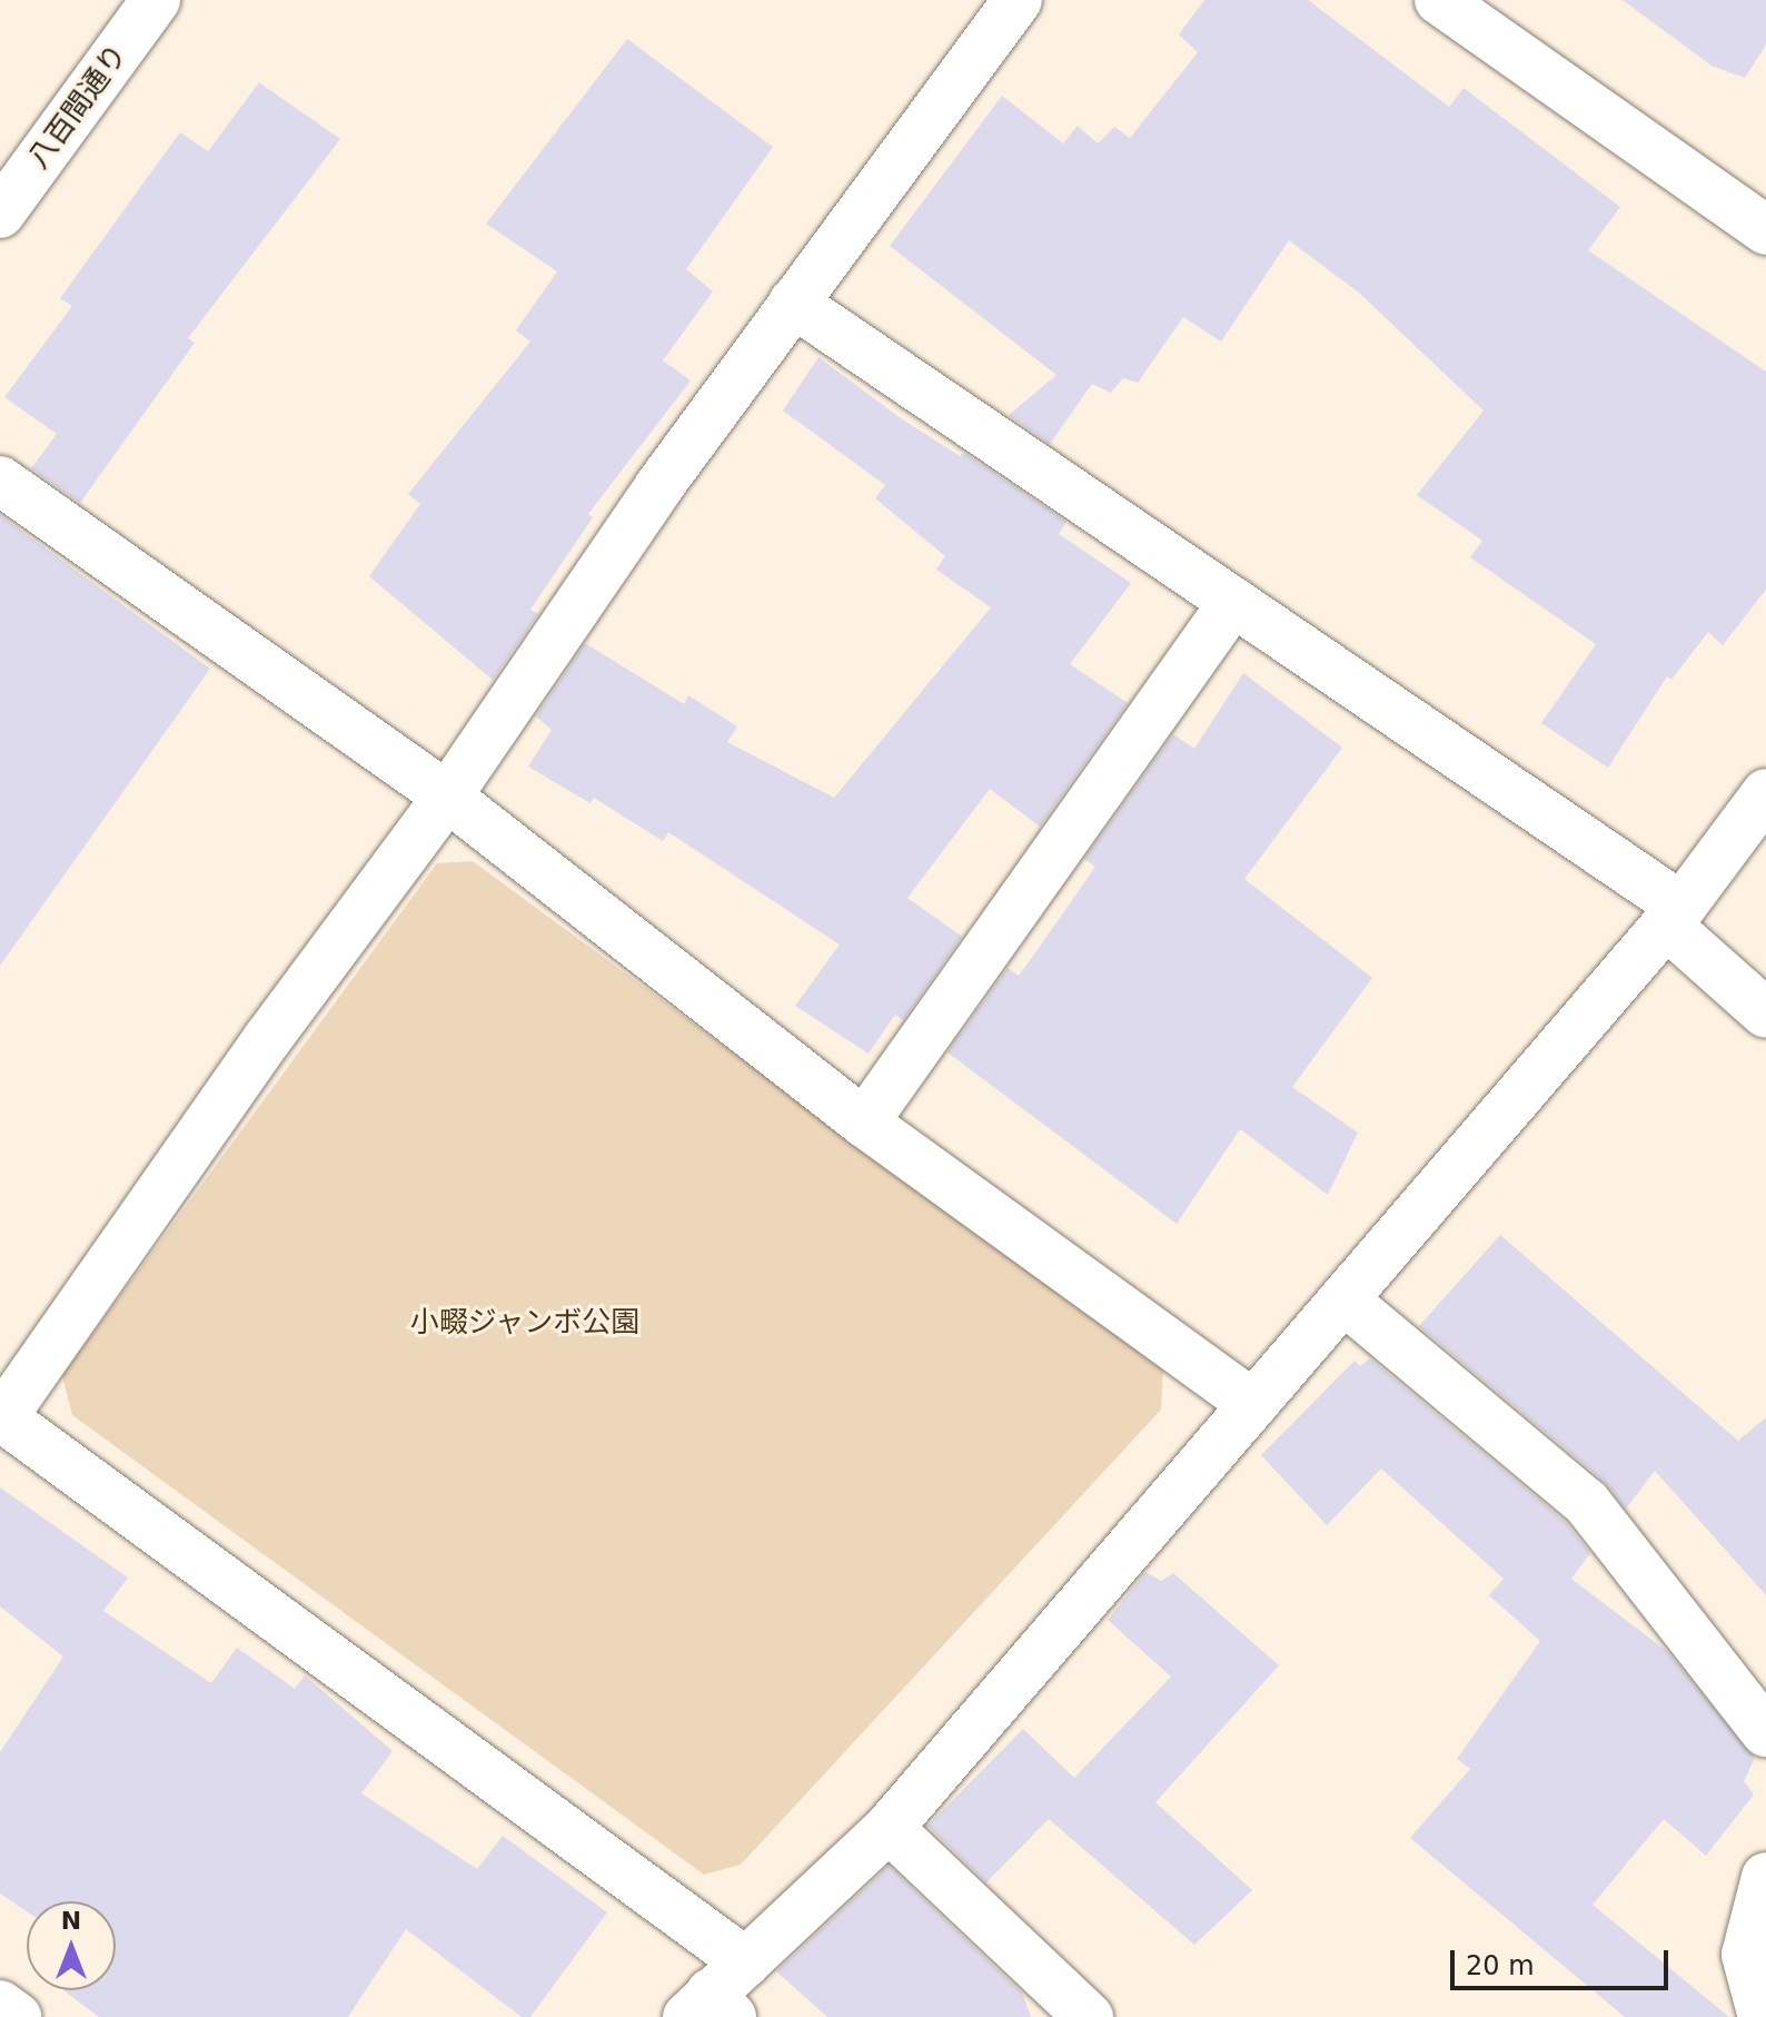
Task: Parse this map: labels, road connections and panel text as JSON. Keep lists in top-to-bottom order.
{
  "streets": {
    "street": ["八百間通り"]
  },
  "parks": ["小畷ジャンボ公園"],
  "scale_bar": "20 m",
  "north": "top"
}
